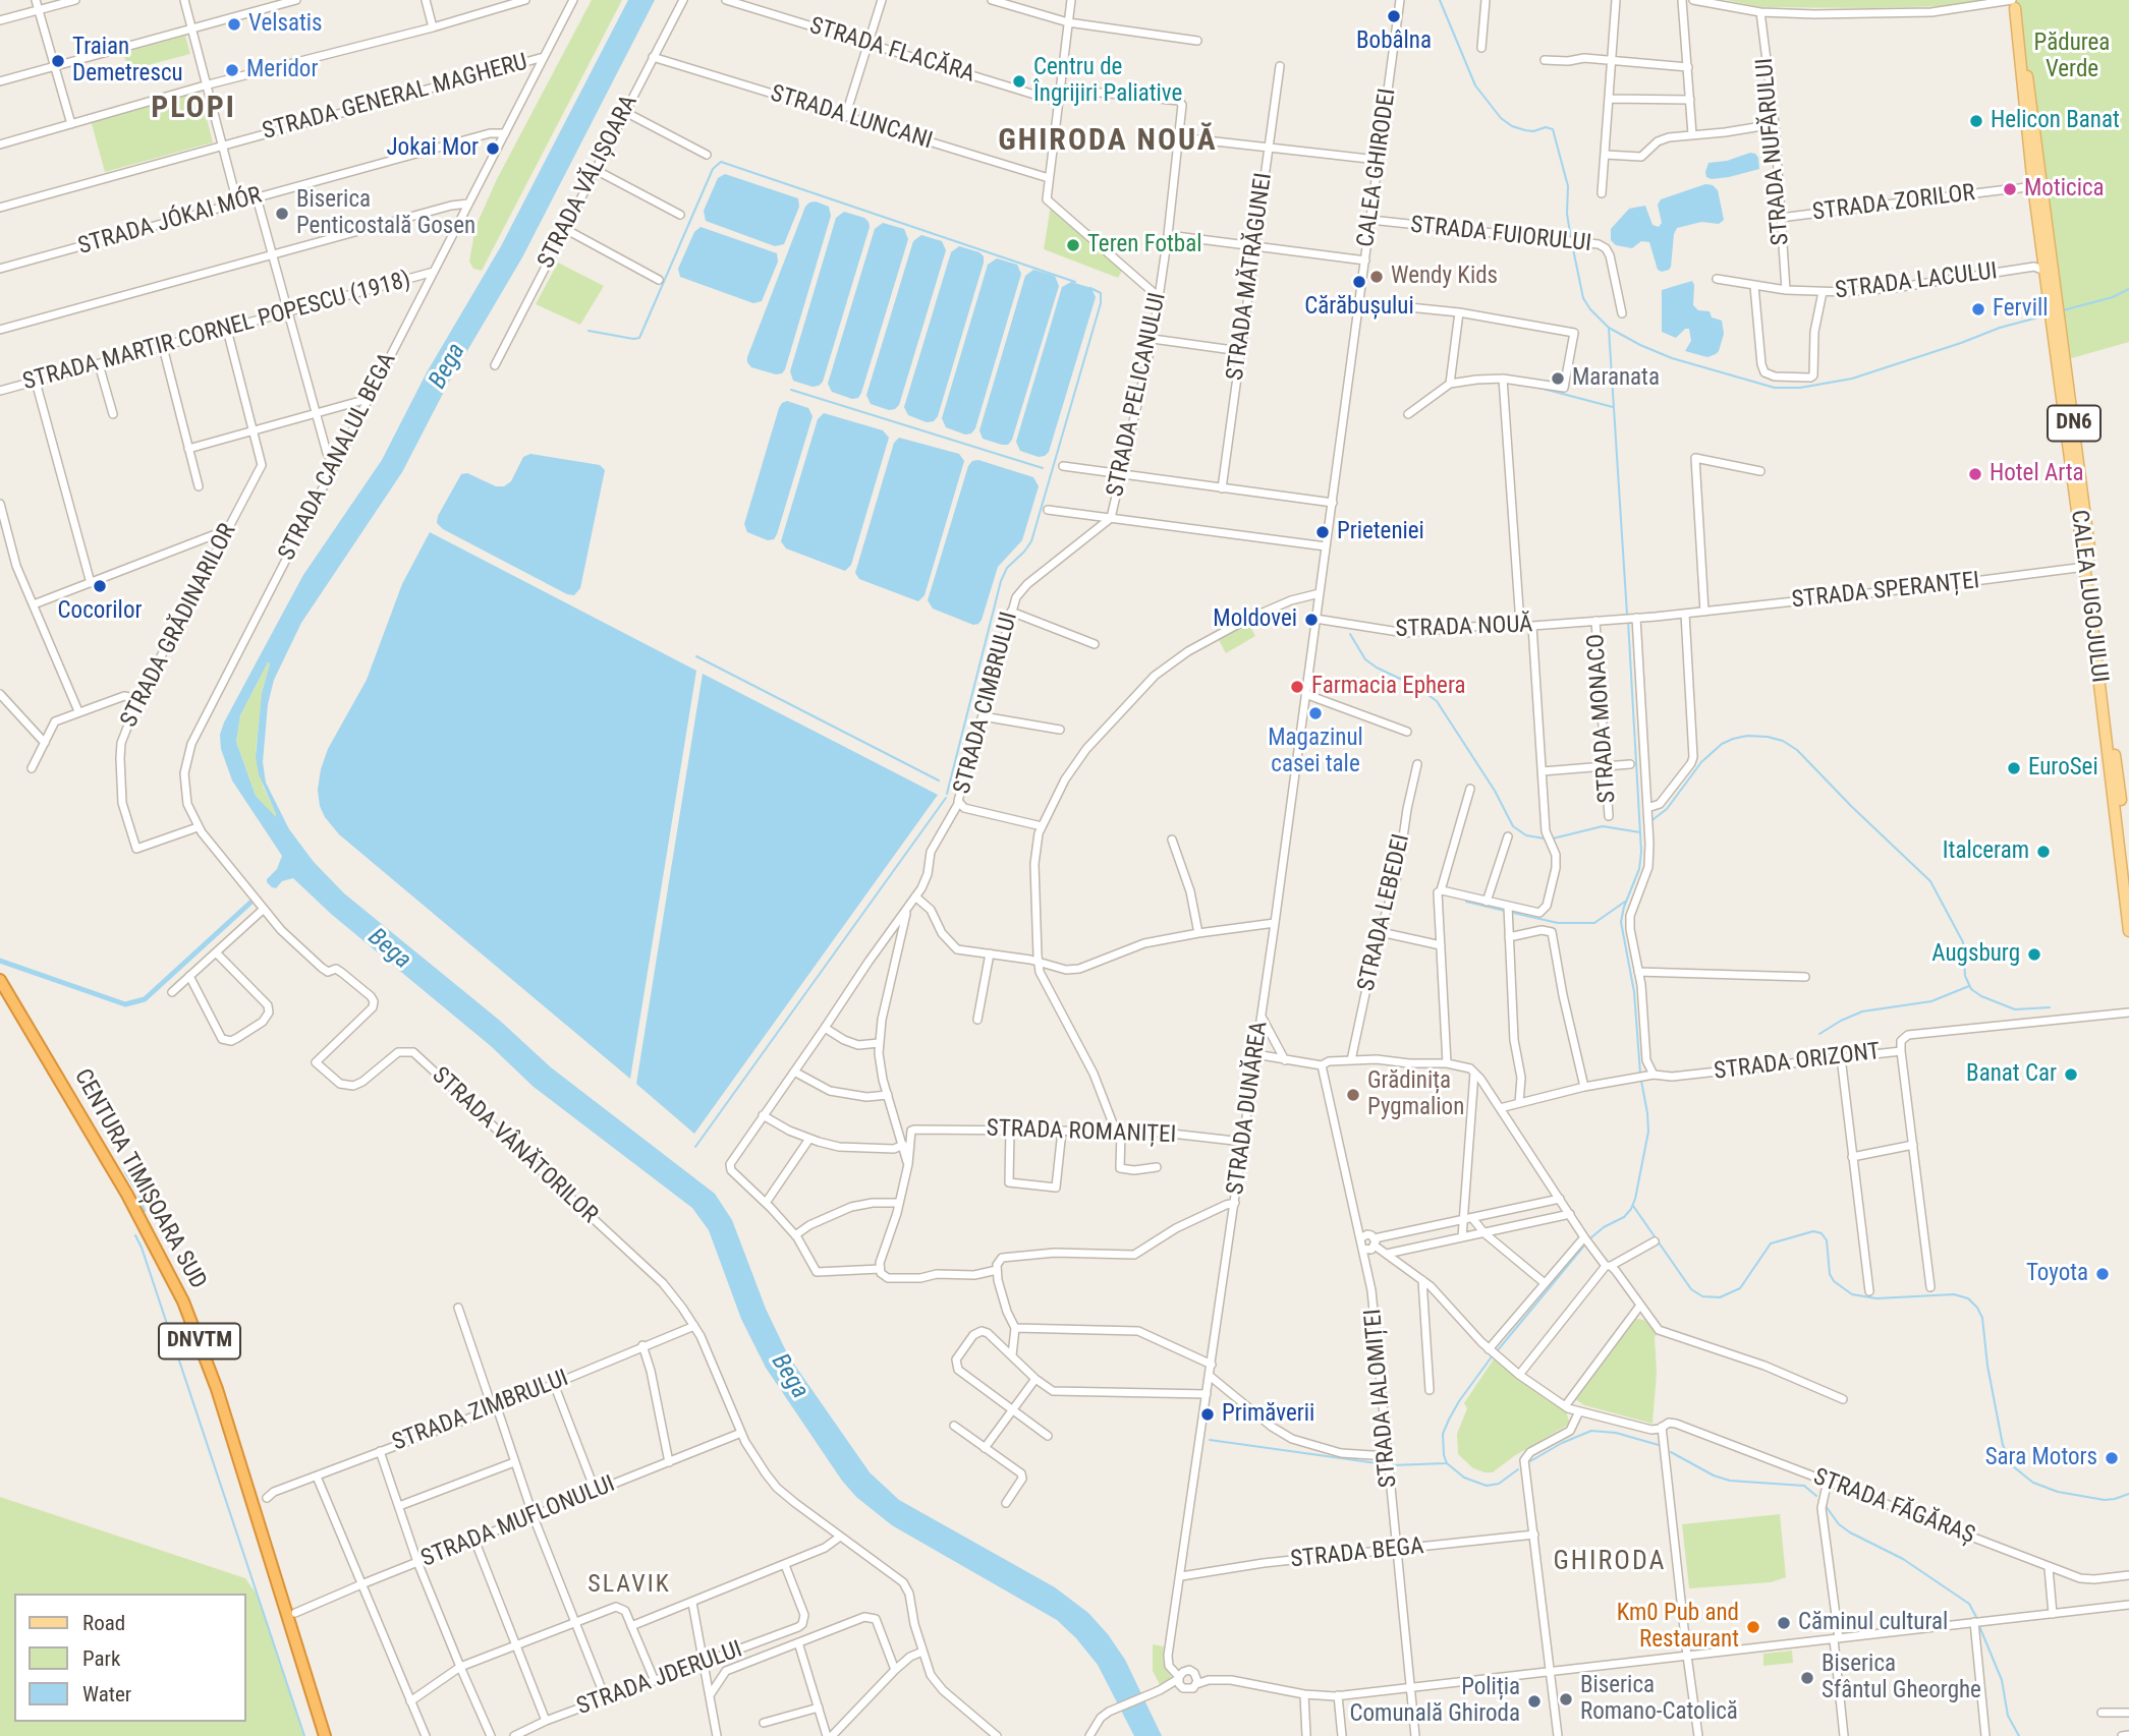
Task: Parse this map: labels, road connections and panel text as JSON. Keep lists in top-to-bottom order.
{
  "streets": {
    "highway": ["CENTURA TIMIȘOARA SUD", "DNVTM"],
    "main road": ["DN6", "CALEA LUGOJULUI"],
    "street": [
      "STRADA FLACĂRA",
      "STRADA GENERAL MAGHERU",
      "STRADA LUNCANI",
      "STRADA NUFĂRULUI",
      "CALEA GHIRODEI",
      "STRADA VĂLIȘOARA",
      "STRADA ZORILOR",
      "STRADA JÓKAI MÓR",
      "STRADA FUIORULUI",
      "STRADA MĂTRĂGUNEI",
      "STRADA LACULUI",
      "STRADA MARTIR CORNEL POPESCU (1918)",
      "STRADA PELICANULUI",
      "STRADA CANALUL BEGA",
      "STRADA SPERANȚEI",
      "STRADA GRĂDINARILOR",
      "STRADA NOUĂ",
      "STRADA CIMBRULUI",
      "STRADA MONACO",
      "STRADA LEBEDEI",
      "STRADA ORIZONT",
      "STRADA DUNĂREA",
      "STRADA ROMANIȚEI",
      "STRADA VÂNĂTORILOR",
      "STRADA IALOMIȚEI",
      "STRADA ZIMBRULUI",
      "STRADA FĂGĂRAȘ",
      "STRADA MUFLONULUI",
      "STRADA BEGA",
      "STRADA JDERULUI"
    ]
  },
  "crossings": [
    ["STRADA GENERAL MAGHERU", "STRADA CANALUL BEGA"],
    ["STRADA LUNCANI", "STRADA VĂLIȘOARA"],
    ["STRADA NUFĂRULUI", "STRADA ZORILOR"],
    ["STRADA NUFĂRULUI", "STRADA LACULUI"],
    ["CALEA GHIRODEI", "STRADA FUIORULUI"],
    ["CALEA GHIRODEI", "STRADA DUNĂREA"],
    ["STRADA ZORILOR", "CALEA LUGOJULUI"],
    ["STRADA JÓKAI MÓR", "STRADA CANALUL BEGA"],
    ["STRADA LACULUI", "CALEA LUGOJULUI"],
    ["STRADA MARTIR CORNEL POPESCU (1918)", "STRADA CANALUL BEGA"],
    ["STRADA PELICANULUI", "STRADA CIMBRULUI"],
    ["STRADA CANALUL BEGA", "STRADA GRĂDINARILOR"],
    ["STRADA CANALUL BEGA", "STRADA VÂNĂTORILOR"],
    ["STRADA SPERANȚEI", "CALEA LUGOJULUI"],
    ["STRADA SPERANȚEI", "STRADA NOUĂ"],
    ["STRADA NOUĂ", "STRADA MONACO"],
    ["STRADA NOUĂ", "STRADA DUNĂREA"],
    ["STRADA DUNĂREA", "STRADA ROMANIȚEI"],
    ["STRADA DUNĂREA", "STRADA BEGA"],
    ["STRADA VÂNĂTORILOR", "STRADA ZIMBRULUI"],
    ["STRADA VÂNĂTORILOR", "STRADA MUFLONULUI"],
    ["STRADA IALOMIȚEI", "STRADA BEGA"]
  ],
  "districts": [
    "PLOPI",
    "GHIRODA NOUĂ",
    "GHIRODA",
    "SLAVIK"
  ],
  "water": ["Bega"],
  "parks": ["Pădurea Verde"],
  "places": [
    "Bobâlna",
    "Velsatis",
    "Traian Demetrescu",
    "Meridor",
    "Centru de Îngrijiri Paliative",
    "Helicon Banat",
    "Jokai Mor",
    "Moticica",
    "Biserica Penticostală Gosen",
    "Teren Fotbal",
    "Wendy Kids",
    "Cărăbușului",
    "Fervill",
    "Maranata",
    "Hotel Arta",
    "Prieteniei",
    "Cocorilor",
    "Moldovei",
    "Farmacia Ephera",
    "Magazinul casei tale",
    "EuroSei",
    "Italceram",
    "Augsburg",
    "Banat Car",
    "Grădinița Pygmalion",
    "Toyota",
    "Primăverii",
    "Sara Motors",
    "Căminul cultural",
    "Km0 Pub and Restaurant",
    "Biserica Sfântul Gheorghe",
    "Biserica Romano-Catolică",
    "Poliția Comunală Ghiroda"
  ],
  "legend": ["Road", "Park", "Water"]
}
